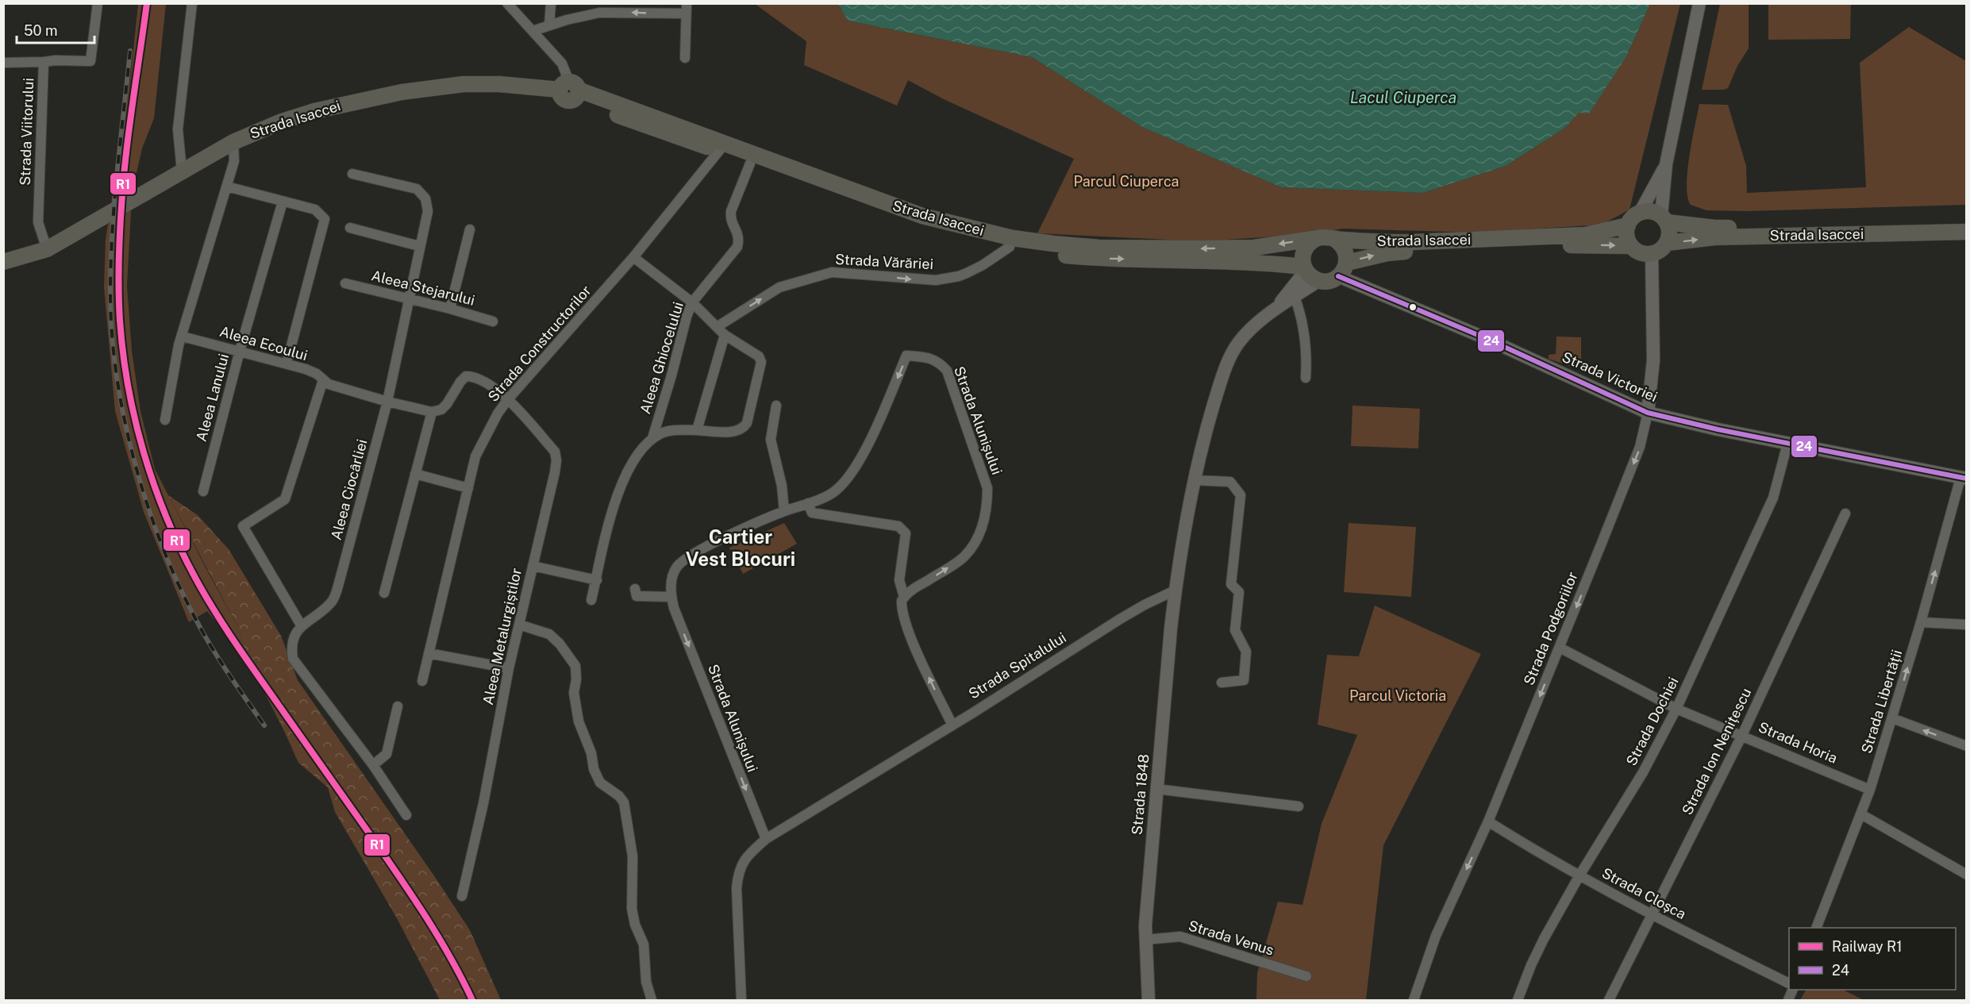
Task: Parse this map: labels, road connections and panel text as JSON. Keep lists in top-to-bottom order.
{
  "streets": {
    "main road": ["Strada Isaccei"],
    "street": [
      "Strada Viitorului",
      "Strada Vărăriei",
      "Aleea Stejarului",
      "Aleea Ecoului",
      "Strada Constructorilor",
      "Aleea Ghiocelului",
      "Strada Victoriei",
      "Aleea Lanului",
      "Strada Alunișului",
      "Aleea Ciocârliei",
      "Strada Podgoriilor",
      "Aleea Metalurgiștilor",
      "Strada Spitalului",
      "Strada Libertății",
      "Strada Dochiei",
      "Strada Horia",
      "Strada Ion Nenițescu",
      "Strada 1848",
      "Strada Cloșca",
      "Strada Venus"
    ]
  },
  "crossings": [
    ["Strada Isaccei", "Strada Viitorului"],
    ["Strada Isaccei", "Strada Vărăriei"],
    ["Strada Isaccei", "Strada Constructorilor"],
    ["Strada Isaccei", "Aleea Ghiocelului"],
    ["Strada Isaccei", "Strada Victoriei"],
    ["Strada Isaccei", "Strada Podgoriilor"],
    ["Aleea Stejarului", "Aleea Ciocârliei"],
    ["Aleea Ecoului", "Aleea Lanului"],
    ["Aleea Ecoului", "Aleea Ciocârliei"],
    ["Strada Constructorilor", "Aleea Metalurgiștilor"],
    ["Strada Victoriei", "Strada Podgoriilor"],
    ["Strada Victoriei", "Strada Libertății"],
    ["Strada Victoriei", "Strada Dochiei"],
    ["Strada Alunișului", "Strada Spitalului"],
    ["Strada Podgoriilor", "Strada Horia"],
    ["Strada Podgoriilor", "Strada Cloșca"],
    ["Strada Spitalului", "Strada 1848"],
    ["Strada Libertății", "Strada Horia"],
    ["Strada Dochiei", "Strada Horia"],
    ["Strada Dochiei", "Strada Cloșca"],
    ["Strada Horia", "Strada Ion Nenițescu"],
    ["Strada Ion Nenițescu", "Strada Cloșca"],
    ["Strada 1848", "Strada Venus"]
  ],
  "one_way": ["Strada Vărăriei", "Strada Podgoriilor", "Strada Libertății"],
  "districts": ["Cartier Vest Blocuri"],
  "water": ["Lacul Ciuperca"],
  "parks": ["Parcul Ciuperca", "Parcul Victoria"],
  "lines": ["rail line R1", "transit line 24"],
  "legend": ["Railway R1", "24"],
  "scale_bar": "50 m"
}
